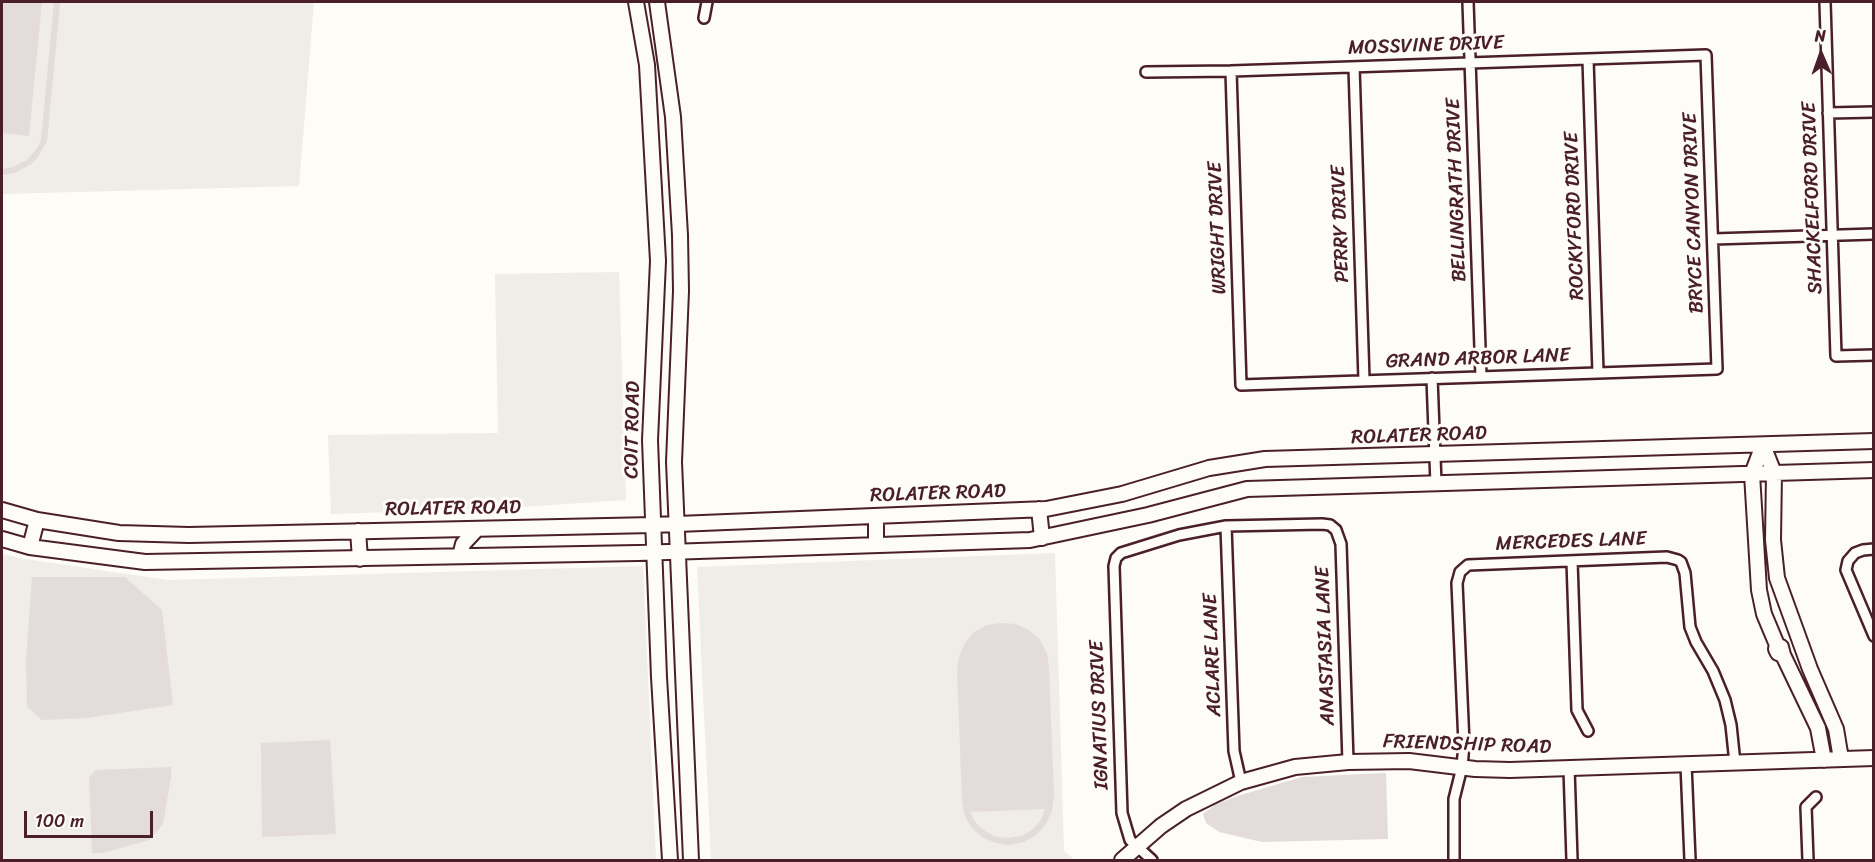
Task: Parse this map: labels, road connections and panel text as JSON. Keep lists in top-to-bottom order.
{
  "streets": {
    "main road": ["COIT ROAD", "ROLATER ROAD", "FRIENDSHIP ROAD"],
    "street": [
      "MOSSVINE DRIVE",
      "BELLINGRATH DRIVE",
      "SHACKELFORD DRIVE",
      "BRYCE CANYON DRIVE",
      "ROCKYFORD DRIVE",
      "PERRY DRIVE",
      "WRIGHT DRIVE",
      "GRAND ARBOR LANE",
      "MERCEDES LANE",
      "ANASTASIA LANE",
      "ACLARE LANE",
      "IGNATIUS DRIVE"
    ]
  },
  "crossings": [
    ["MOSSVINE DRIVE", "BELLINGRATH DRIVE"],
    ["MOSSVINE DRIVE", "BRYCE CANYON DRIVE"],
    ["MOSSVINE DRIVE", "ROCKYFORD DRIVE"],
    ["MOSSVINE DRIVE", "PERRY DRIVE"],
    ["MOSSVINE DRIVE", "WRIGHT DRIVE"],
    ["BELLINGRATH DRIVE", "GRAND ARBOR LANE"],
    ["BRYCE CANYON DRIVE", "GRAND ARBOR LANE"],
    ["ROCKYFORD DRIVE", "GRAND ARBOR LANE"],
    ["PERRY DRIVE", "GRAND ARBOR LANE"],
    ["WRIGHT DRIVE", "GRAND ARBOR LANE"],
    ["COIT ROAD", "ROLATER ROAD"],
    ["MERCEDES LANE", "FRIENDSHIP ROAD"],
    ["ANASTASIA LANE", "ACLARE LANE"],
    ["ANASTASIA LANE", "IGNATIUS DRIVE"],
    ["ANASTASIA LANE", "FRIENDSHIP ROAD"],
    ["ACLARE LANE", "IGNATIUS DRIVE"],
    ["ACLARE LANE", "FRIENDSHIP ROAD"],
    ["IGNATIUS DRIVE", "FRIENDSHIP ROAD"]
  ],
  "scale_bar": "100 m",
  "north": "top"
}
